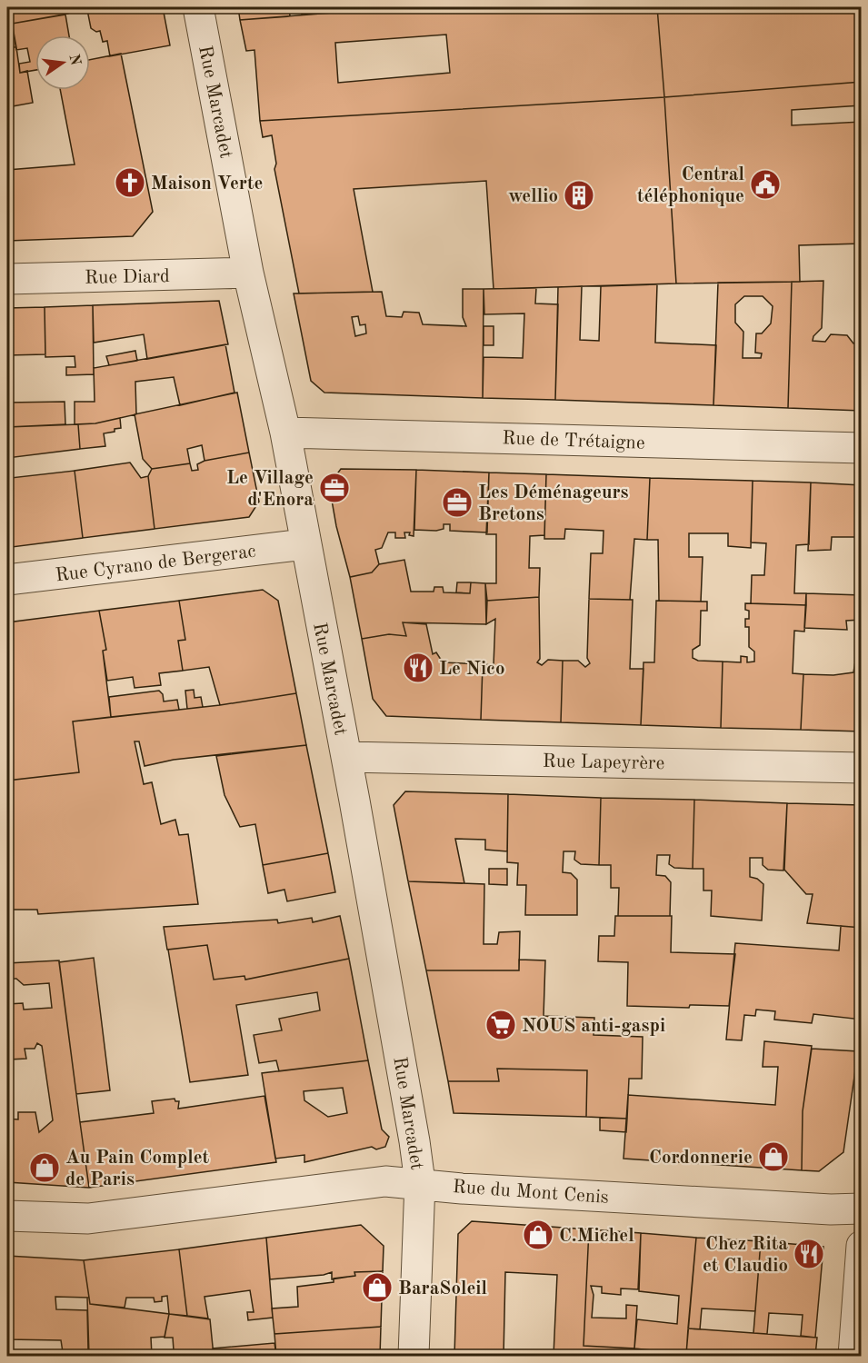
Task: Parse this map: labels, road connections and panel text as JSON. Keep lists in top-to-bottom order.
{
  "streets": {
    "street": [
      "Rue Marcadet",
      "Rue Diard",
      "Rue de Trétaigne",
      "Rue Cyrano de Bergerac",
      "Rue Lapeyrère",
      "Rue du Mont Cenis"
    ]
  },
  "crossings": [
    ["Rue Marcadet", "Rue Diard"],
    ["Rue Marcadet", "Rue de Trétaigne"],
    ["Rue Marcadet", "Rue Cyrano de Bergerac"],
    ["Rue Marcadet", "Rue Lapeyrère"],
    ["Rue Marcadet", "Rue du Mont Cenis"]
  ],
  "places": {
    "church": ["Maison Verte"],
    "public building": ["Central téléphonique"],
    "building": ["wellio"],
    "office": ["Le Village d'Enora", "Les Déménageurs Bretons"],
    "restaurant": ["Le Nico", "Chez Rita et Claudio"],
    "supermarket": ["NOUS anti-gaspi"],
    "shop": [
      "Cordonnerie",
      "Au Pain Complet de Paris",
      "C.Michel",
      "BaraSoleil"
    ]
  },
  "north": "right"
}
